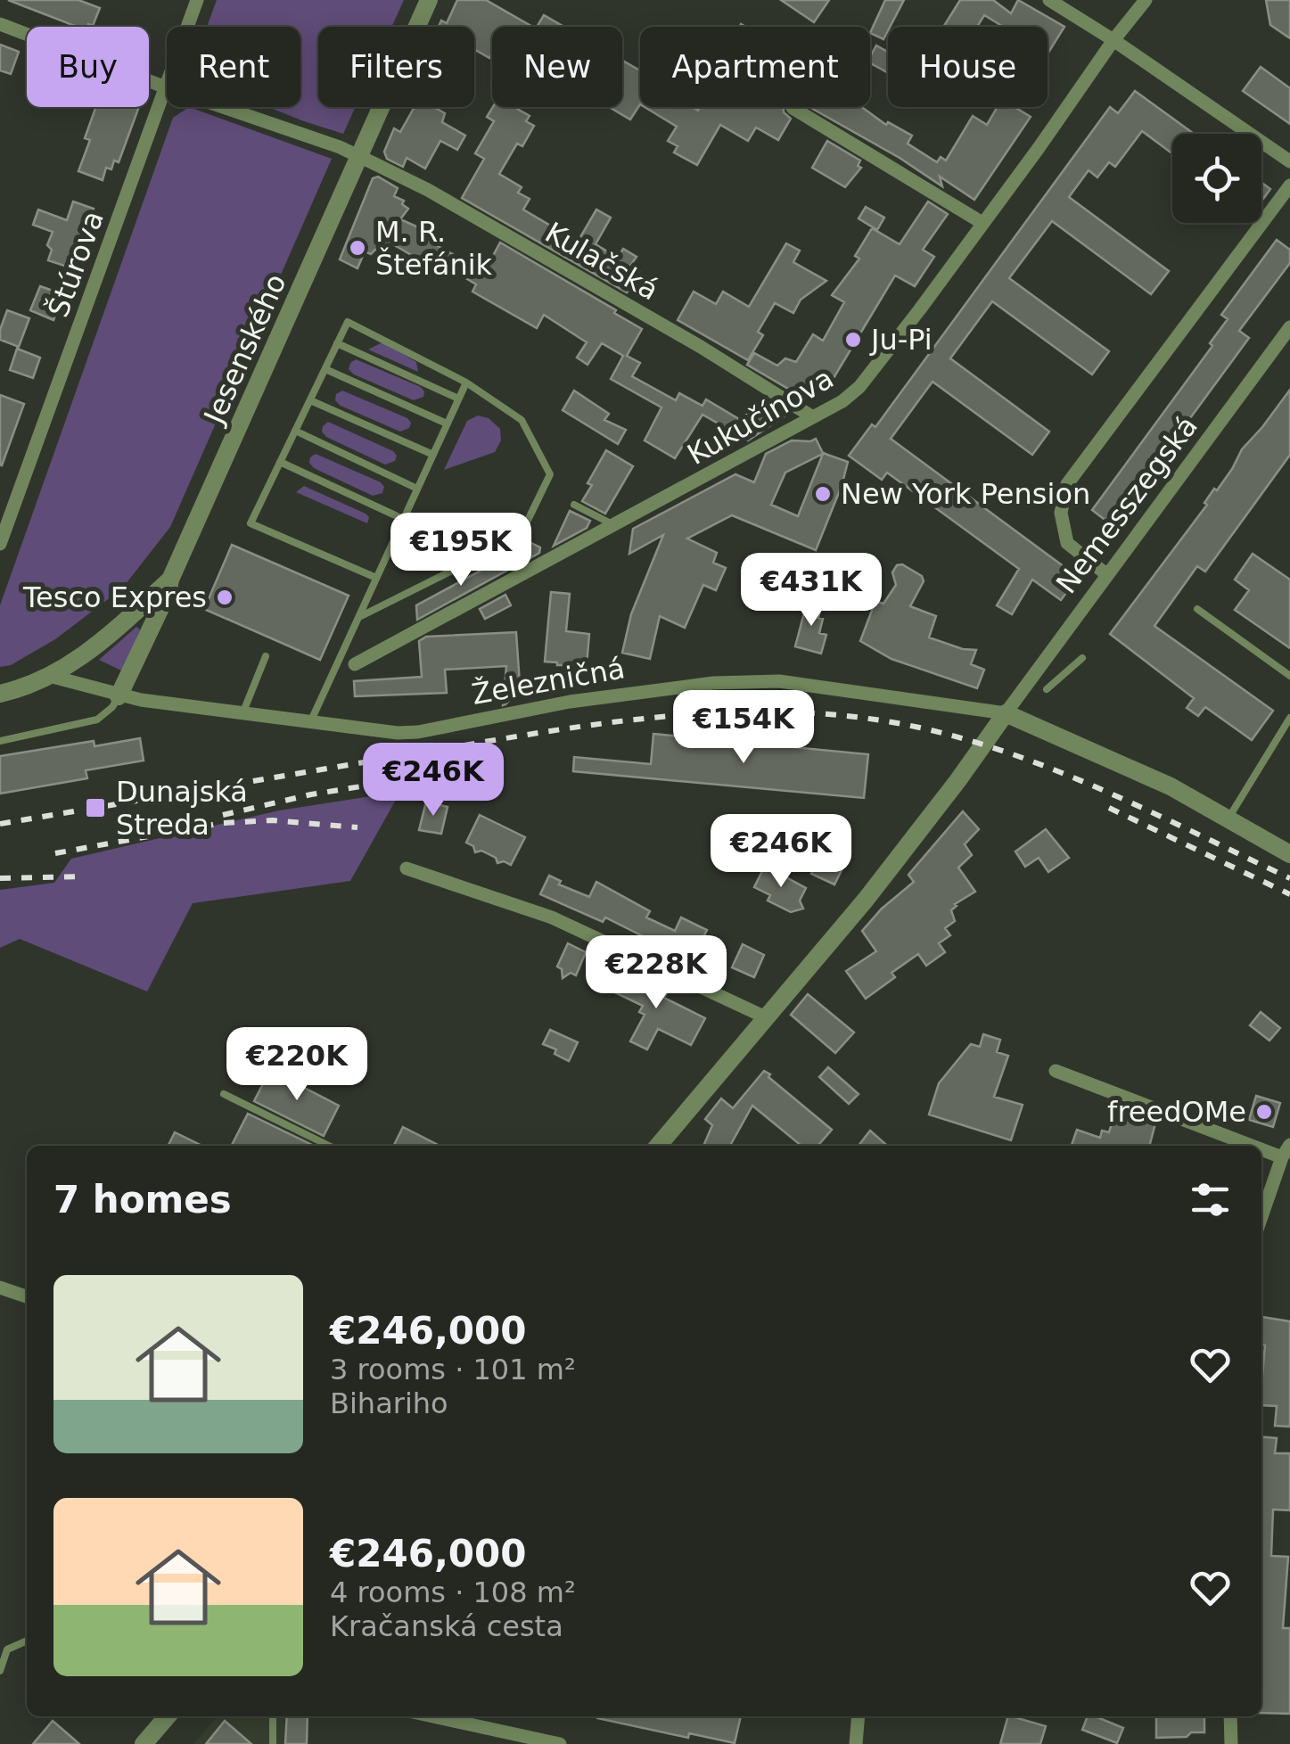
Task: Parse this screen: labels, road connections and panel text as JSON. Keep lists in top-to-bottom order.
{
  "streets": {
    "street": [
      "Kulačská",
      "Štúrova",
      "Jesenského",
      "Kukučínova",
      "Nemesszegská",
      "Železničná"
    ]
  },
  "crossings": [
    ["Kulačská", "Štúrova"],
    ["Kulačská", "Jesenského"],
    ["Kulačská", "Kukučínova"],
    ["Jesenského", "Železničná"],
    ["Nemesszegská", "Železničná"]
  ],
  "places": {
    "other": [
      "M. R. Štefánik",
      "Ju-Pi",
      "New York Pension",
      "Tesco Expres",
      "freedOMe"
    ],
    "transit": ["Dunajská Streda"]
  },
  "page": {
    "chip": [
      "Buy",
      "Rent",
      "Filters",
      "New",
      "Apartment",
      "House"
    ],
    "price": [
      "€195K",
      "€431K",
      "€154K",
      "€246K",
      "€246K",
      "€228K",
      "€220K"
    ],
    "heading": "7 homes",
    "list": [
      {
        "name": "€246,000",
        "note": "3 rooms · 101 m² · Bihariho"
      },
      {
        "name": "€246,000",
        "note": "4 rooms · 108 m² · Kračanská cesta"
      }
    ]
  }
}
